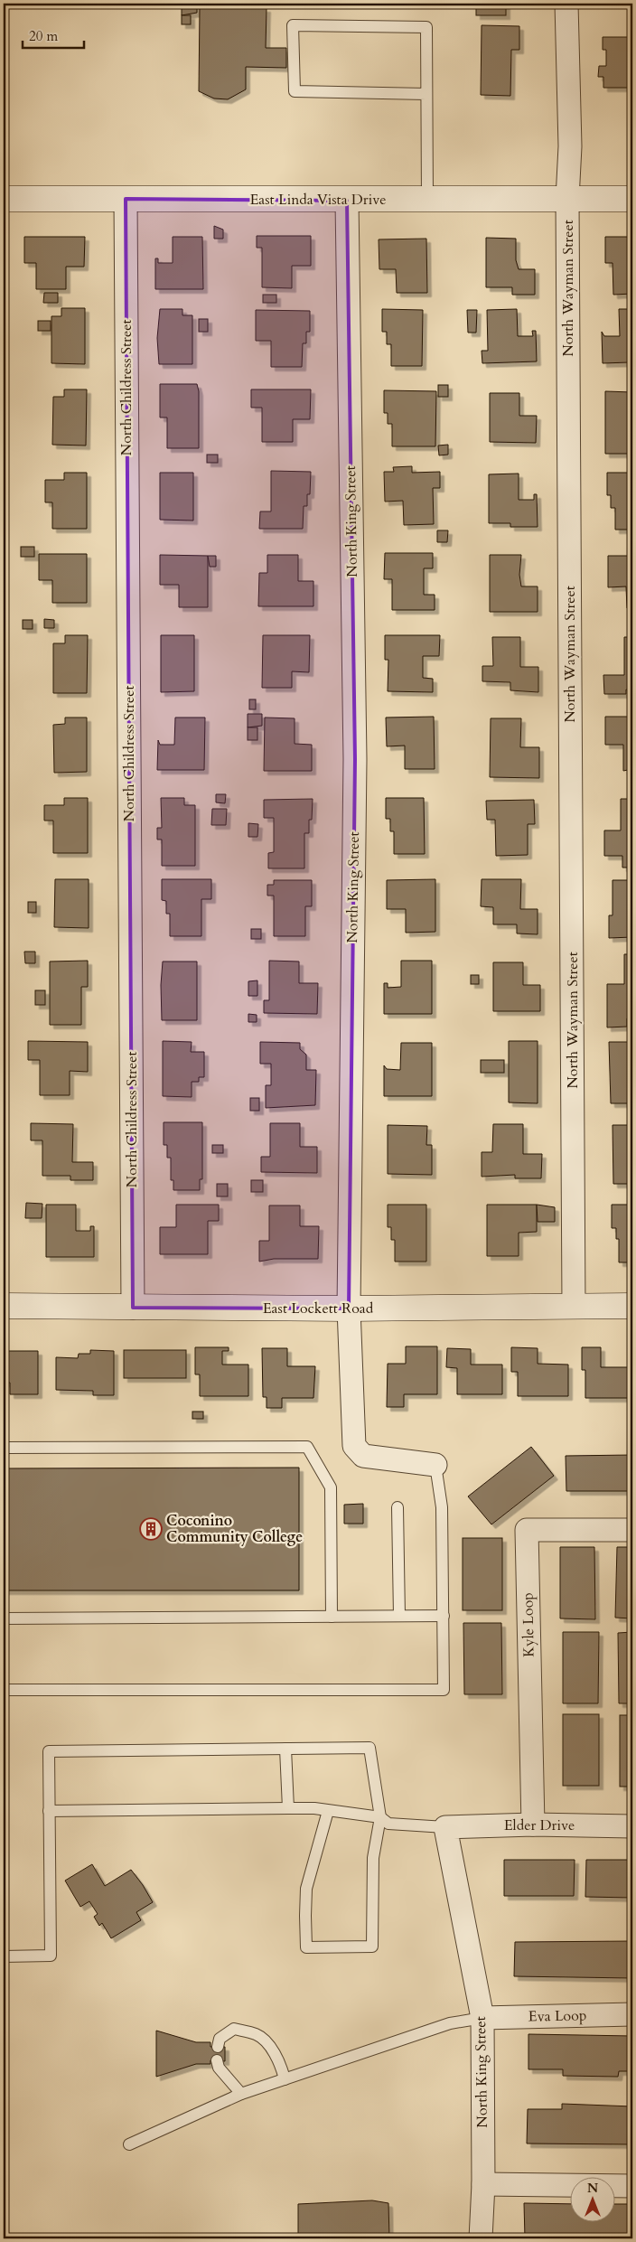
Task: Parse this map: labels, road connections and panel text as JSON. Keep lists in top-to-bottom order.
{
  "streets": {
    "street": [
      "East Linda Vista Drive",
      "North Wayman Street",
      "North Childress Street",
      "North King Street",
      "East Lockett Road",
      "Kyle Loop",
      "Elder Drive",
      "Eva Loop"
    ]
  },
  "crossings": [
    ["East Linda Vista Drive", "North Wayman Street"],
    ["East Linda Vista Drive", "North Childress Street"],
    ["East Linda Vista Drive", "North King Street"],
    ["North Wayman Street", "East Lockett Road"],
    ["North Childress Street", "East Lockett Road"],
    ["North King Street", "East Lockett Road"],
    ["North King Street", "Elder Drive"],
    ["North King Street", "Eva Loop"],
    ["Kyle Loop", "Elder Drive"]
  ],
  "places": {
    "building": ["Coconino Community College"]
  },
  "scale_bar": "20 m",
  "north": "top"
}
